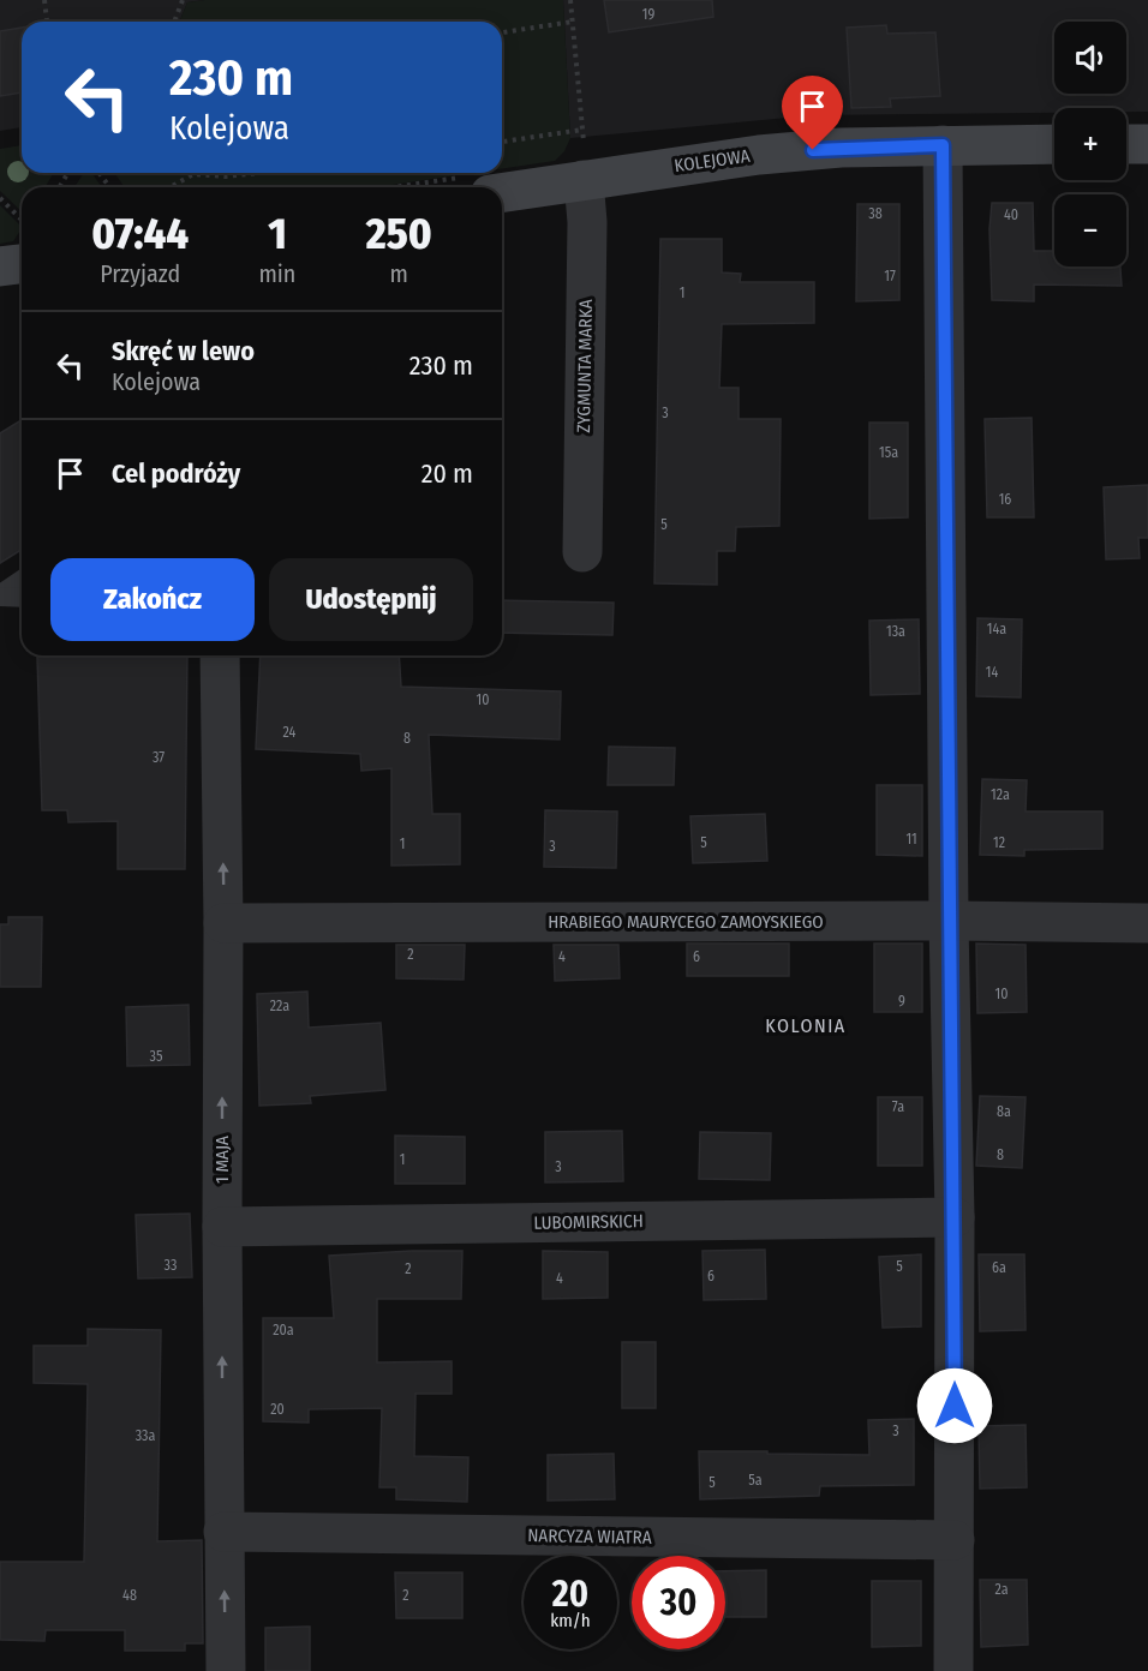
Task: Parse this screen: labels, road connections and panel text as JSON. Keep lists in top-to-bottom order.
{
  "streets": {
    "street": [
      "KOLEJOWA",
      "ZYGMUNTA MARKA",
      "HRABIEGO MAURYCEGO ZAMOYSKIEGO",
      "1 MAJA",
      "LUBOMIRSKICH",
      "NARCYZA WIATRA"
    ]
  },
  "crossings": [
    ["KOLEJOWA", "ZYGMUNTA MARKA"],
    ["HRABIEGO MAURYCEGO ZAMOYSKIEGO", "1 MAJA"],
    ["1 MAJA", "LUBOMIRSKICH"],
    ["1 MAJA", "NARCYZA WIATRA"]
  ],
  "one_way": ["1 MAJA"],
  "districts": ["KOLONIA"],
  "house_numbers": [
    "19",
    "38",
    "40",
    "17",
    "1",
    "3",
    "15a",
    "16",
    "5",
    "14a",
    "13a",
    "14",
    "10",
    "24",
    "8",
    "37",
    "12a",
    "11",
    "5",
    "12",
    "1",
    "3",
    "2",
    "4",
    "6",
    "10",
    "9",
    "22a",
    "35",
    "7a",
    "8a",
    "8",
    "1",
    "3",
    "33",
    "5",
    "6a",
    "2",
    "6",
    "4",
    "20a",
    "20",
    "3",
    "33a",
    "5a",
    "5",
    "2a",
    "48",
    "2"
  ],
  "page": {
    "map_buttons": ["+", "−"],
    "turn": ["230 m", "Kolejowa"],
    "eta": [
      "07:44",
      "Przyjazd",
      "1",
      "min",
      "250",
      "m"
    ],
    "list": [
      {
        "name": "Skręć w lewo",
        "note": "Kolejowa",
        "value": "230 m"
      },
      {
        "name": "Cel podróży",
        "value": "20 m"
      }
    ],
    "buttons": ["Zakończ", "Udostępnij"],
    "speed": "20 km/h",
    "limit": "30"
  }
}
